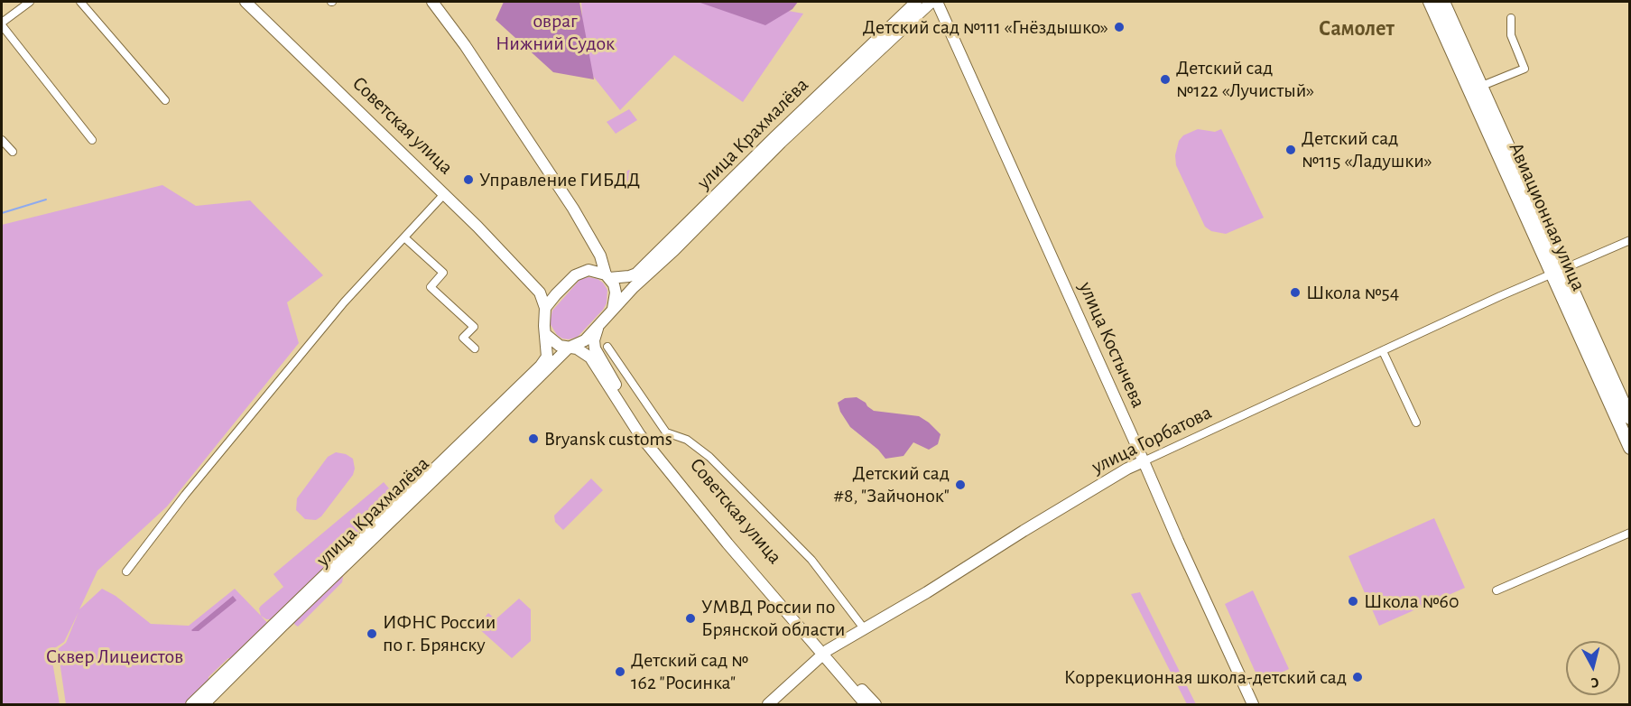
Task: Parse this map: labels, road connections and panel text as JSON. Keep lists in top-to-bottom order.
{
  "streets": {
    "main road": [
      "Советская улица",
      "улица Крахмалёва",
      "Авиационная улица",
      "улица Костычева",
      "улица Горбатова"
    ]
  },
  "crossings": [
    ["Советская улица", "улица Крахмалёва"],
    ["Советская улица", "улица Горбатова"],
    ["Авиационная улица", "улица Горбатова"],
    ["улица Костычева", "улица Горбатова"]
  ],
  "districts": ["Самолет"],
  "parks": ["овраг Нижний Судок", "Сквер Лицеистов"],
  "places": [
    "Детский сад №111 «Гнёздышко»",
    "Детский сад №122 «Лучистый»",
    "Детский сад №115 «Ладушки»",
    "Управление ГИБДД",
    "Школа №54",
    "Bryansk customs",
    "Детский сад #8, \"Зайчонок\"",
    "Школа №60",
    "УМВД России по Брянской области",
    "ИФНС России по г. Брянску",
    "Детский сад № 162 \"Росинка\"",
    "Коррекционная школа-детский сад"
  ],
  "north": "bottom"
}
